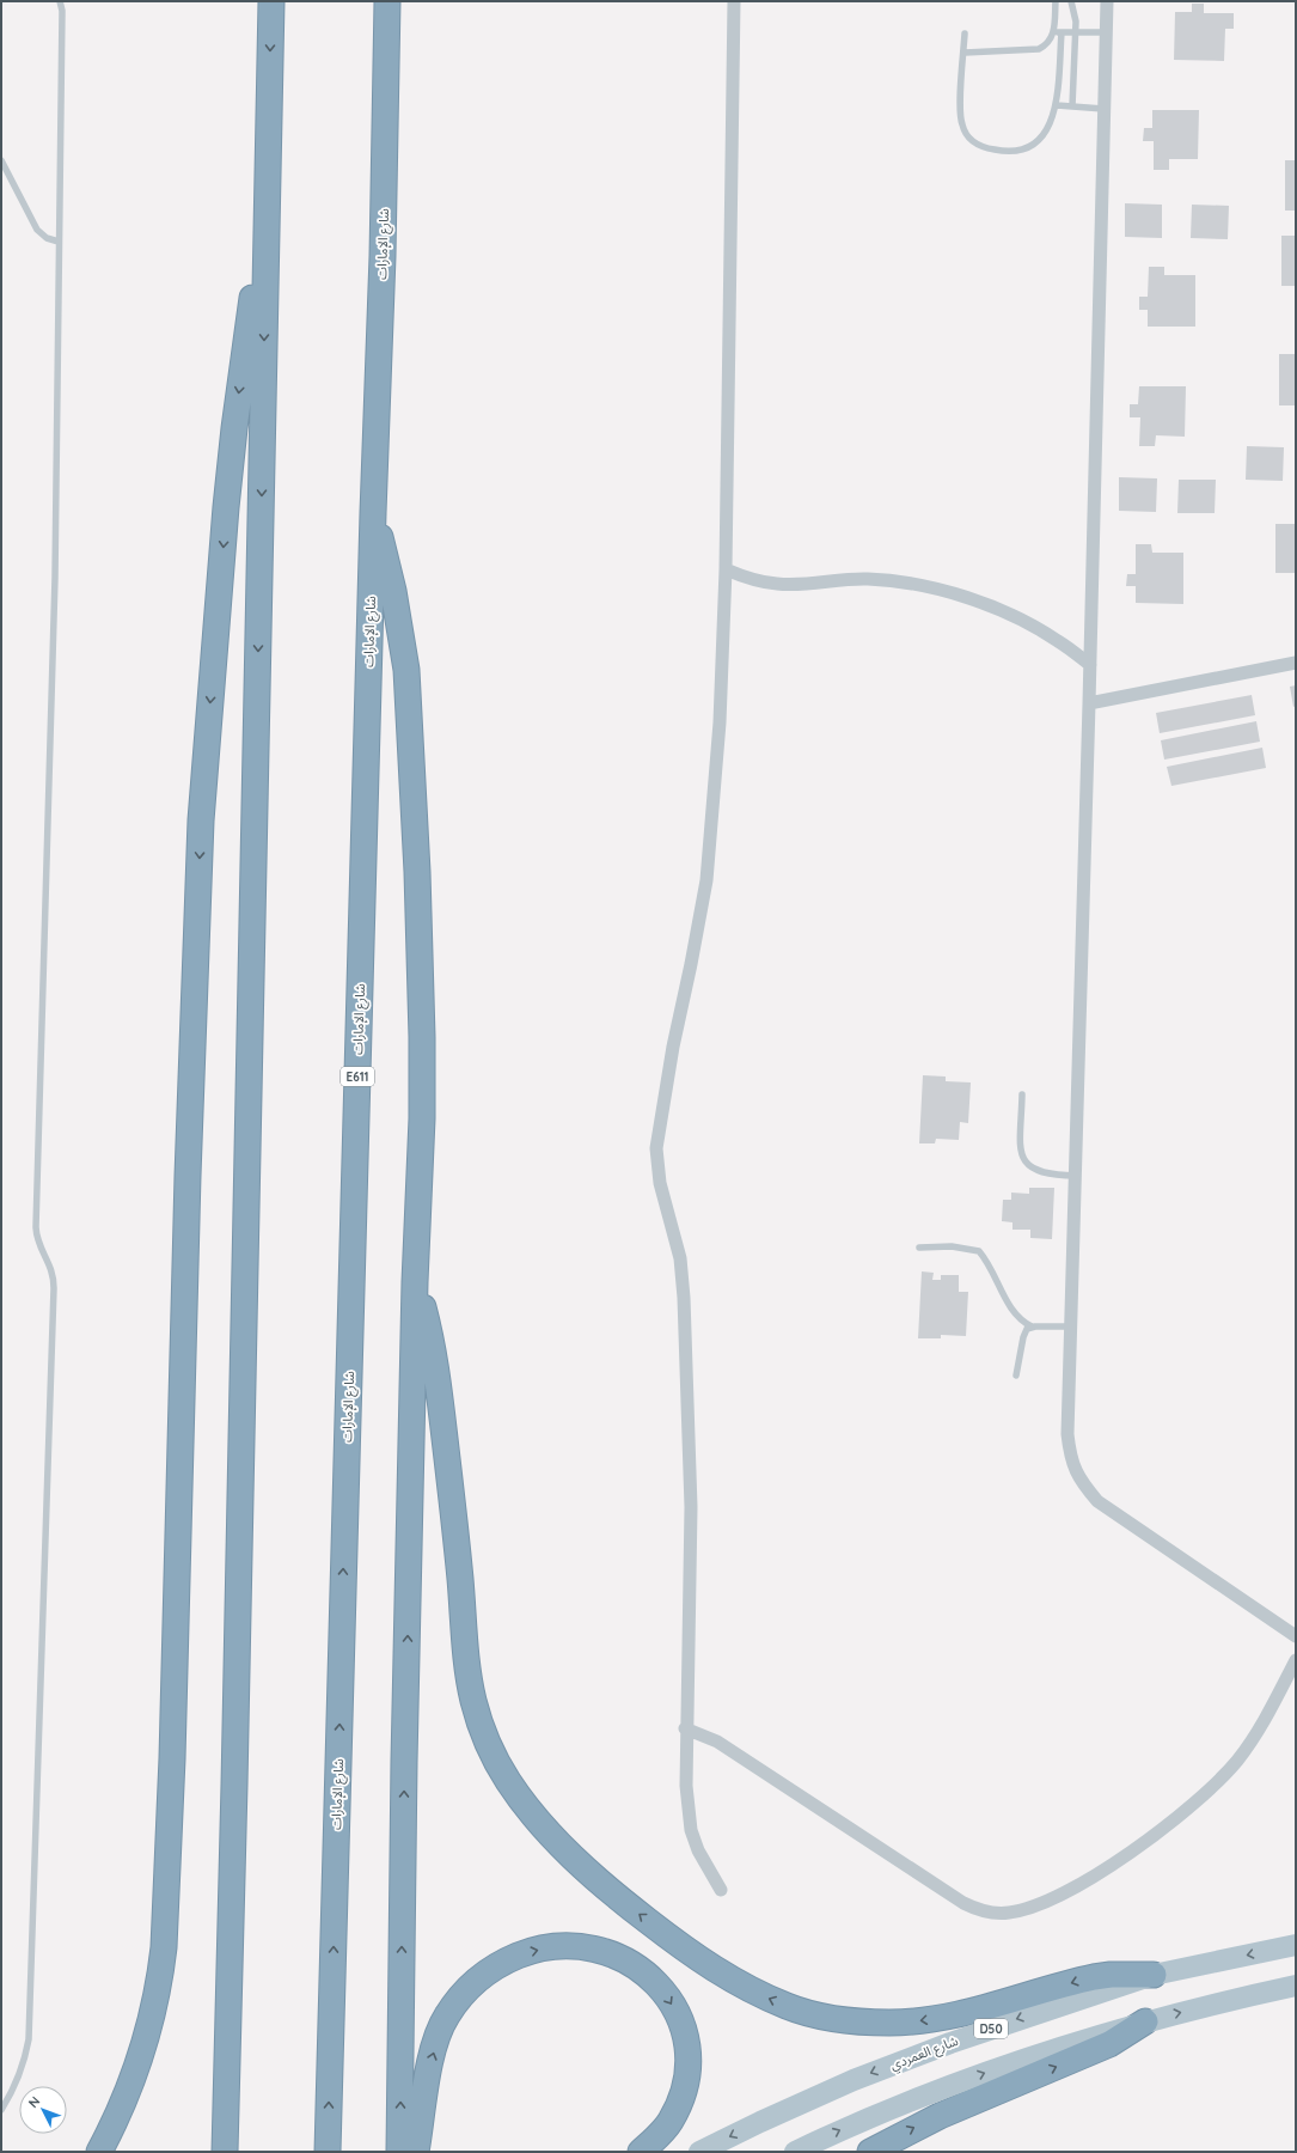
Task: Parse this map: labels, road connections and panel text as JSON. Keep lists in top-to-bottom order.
{
  "streets": {
    "highway": ["شارع الإمارات", "E611"],
    "main road": ["D50", "شارع العمردي"]
  },
  "north": "top left"
}
